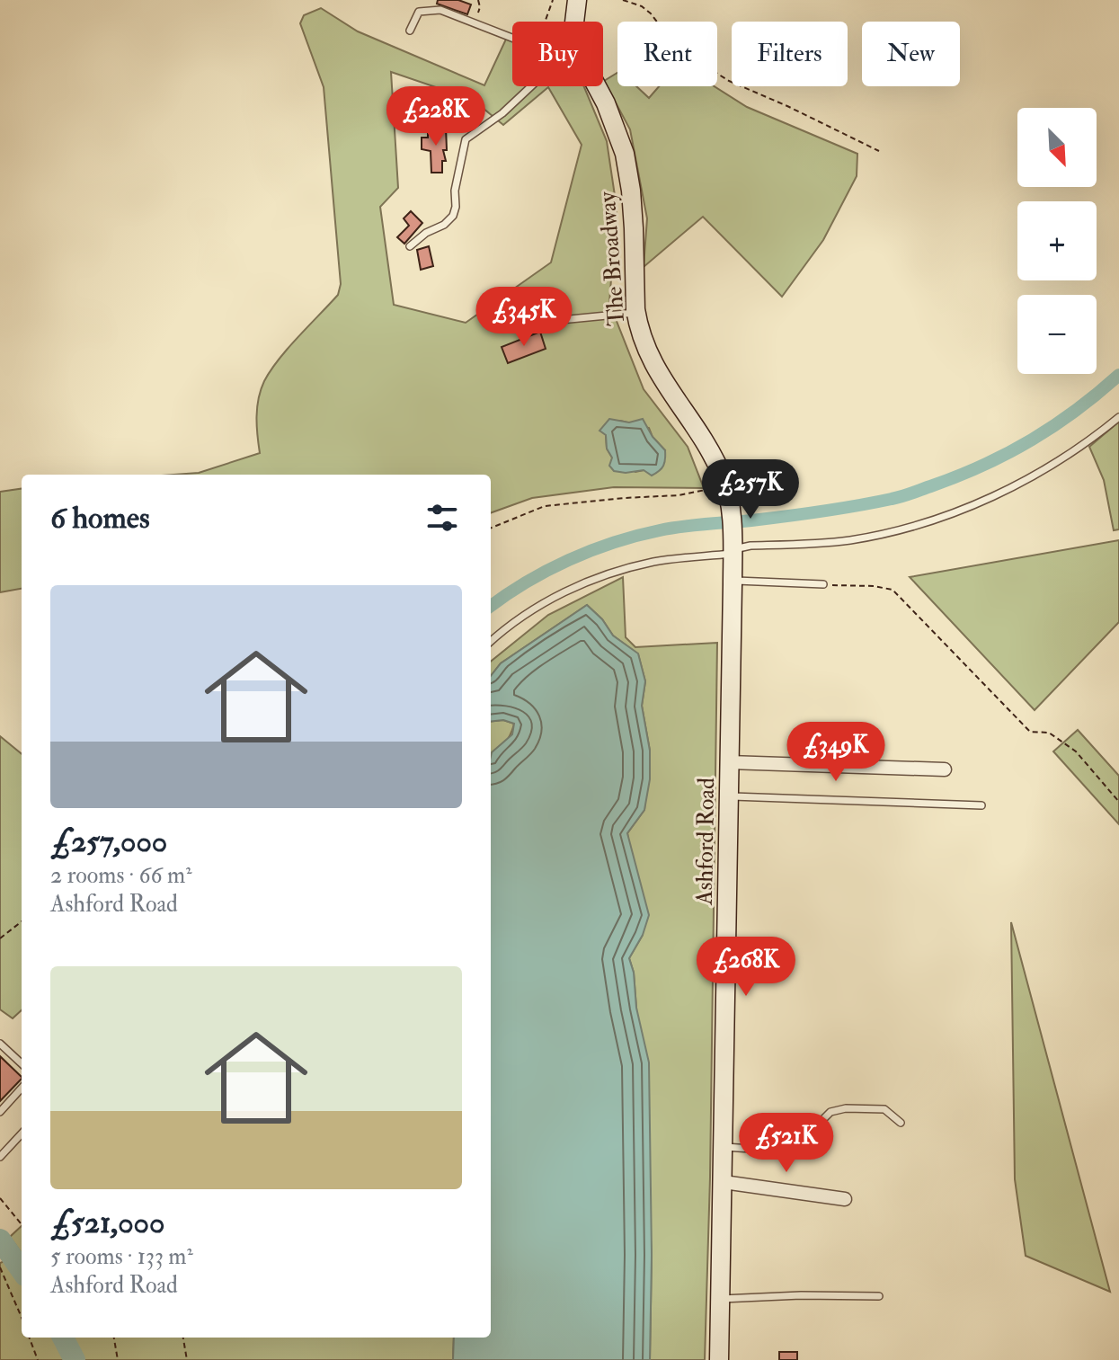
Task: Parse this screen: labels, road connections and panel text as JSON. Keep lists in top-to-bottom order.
{
  "streets": {
    "main road": ["The Broadway", "Ashford Road"]
  },
  "crossings": [
    ["The Broadway", "Ashford Road"]
  ],
  "north": "bottom right",
  "page": {
    "chip": [
      "Buy",
      "Rent",
      "Filters",
      "New"
    ],
    "price": [
      "£228K",
      "£345K",
      "£257K",
      "£349K",
      "£268K",
      "£521K"
    ],
    "map_buttons": ["+", "−"],
    "heading": "6 homes",
    "list": [
      {
        "name": "£257,000",
        "note": "2 rooms · 66 m² · Ashford Road"
      },
      {
        "name": "£521,000",
        "note": "5 rooms · 133 m² · Ashford Road"
      }
    ]
  }
}
